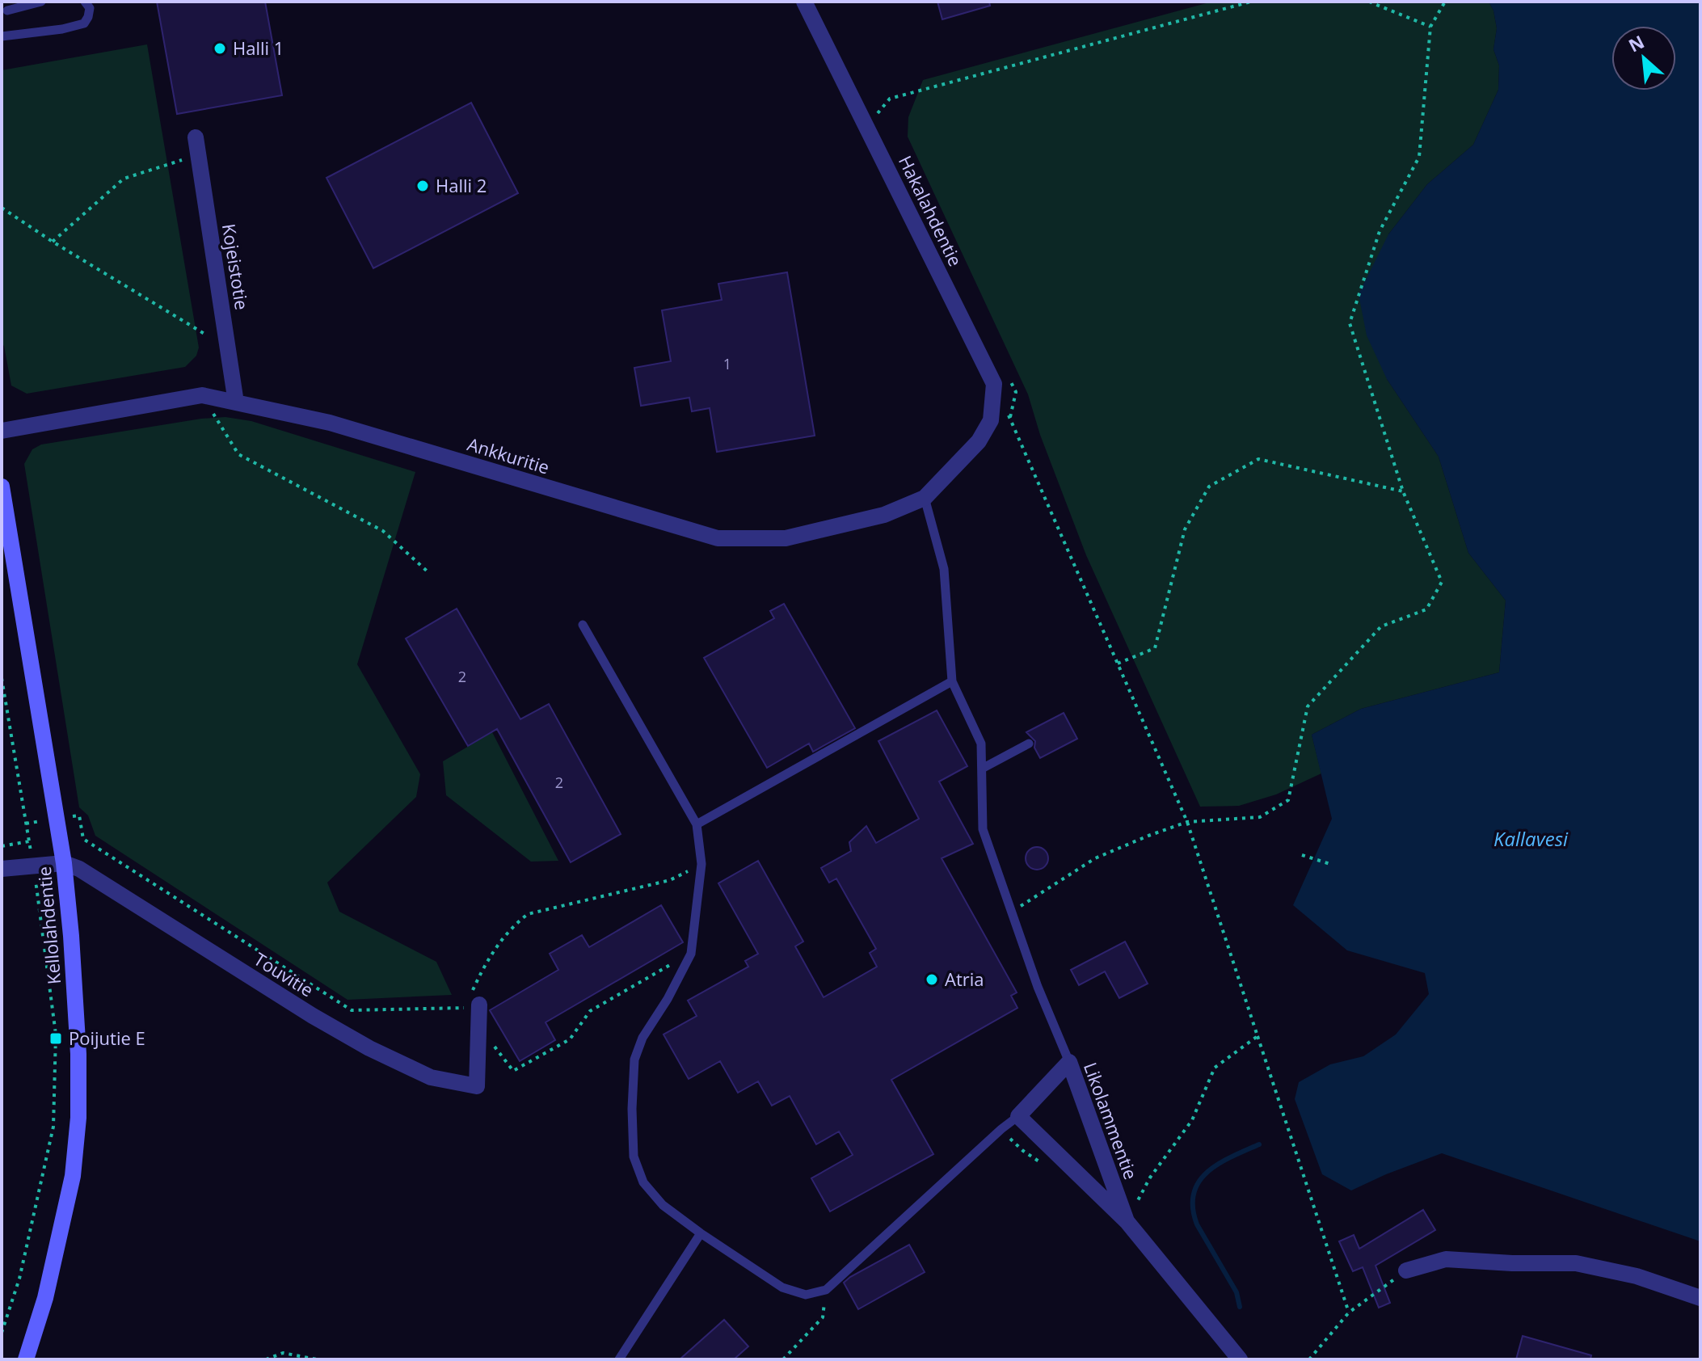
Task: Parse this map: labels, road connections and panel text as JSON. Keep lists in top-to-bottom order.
{
  "streets": {
    "street": [
      "Hakalahdentie",
      "Kojeistotie",
      "Ankkuritie",
      "Kellolahdentie",
      "Touvitie",
      "Likolammentie"
    ]
  },
  "crossings": [
    ["Hakalahdentie", "Ankkuritie"],
    ["Kojeistotie", "Ankkuritie"],
    ["Kellolahdentie", "Touvitie"]
  ],
  "water": ["Kallavesi"],
  "places": {
    "other": ["Halli 1", "Halli 2", "Atria"],
    "transit": ["Poijutie E"]
  },
  "house_numbers": ["1", "2", "2"],
  "north": "top left"
}
